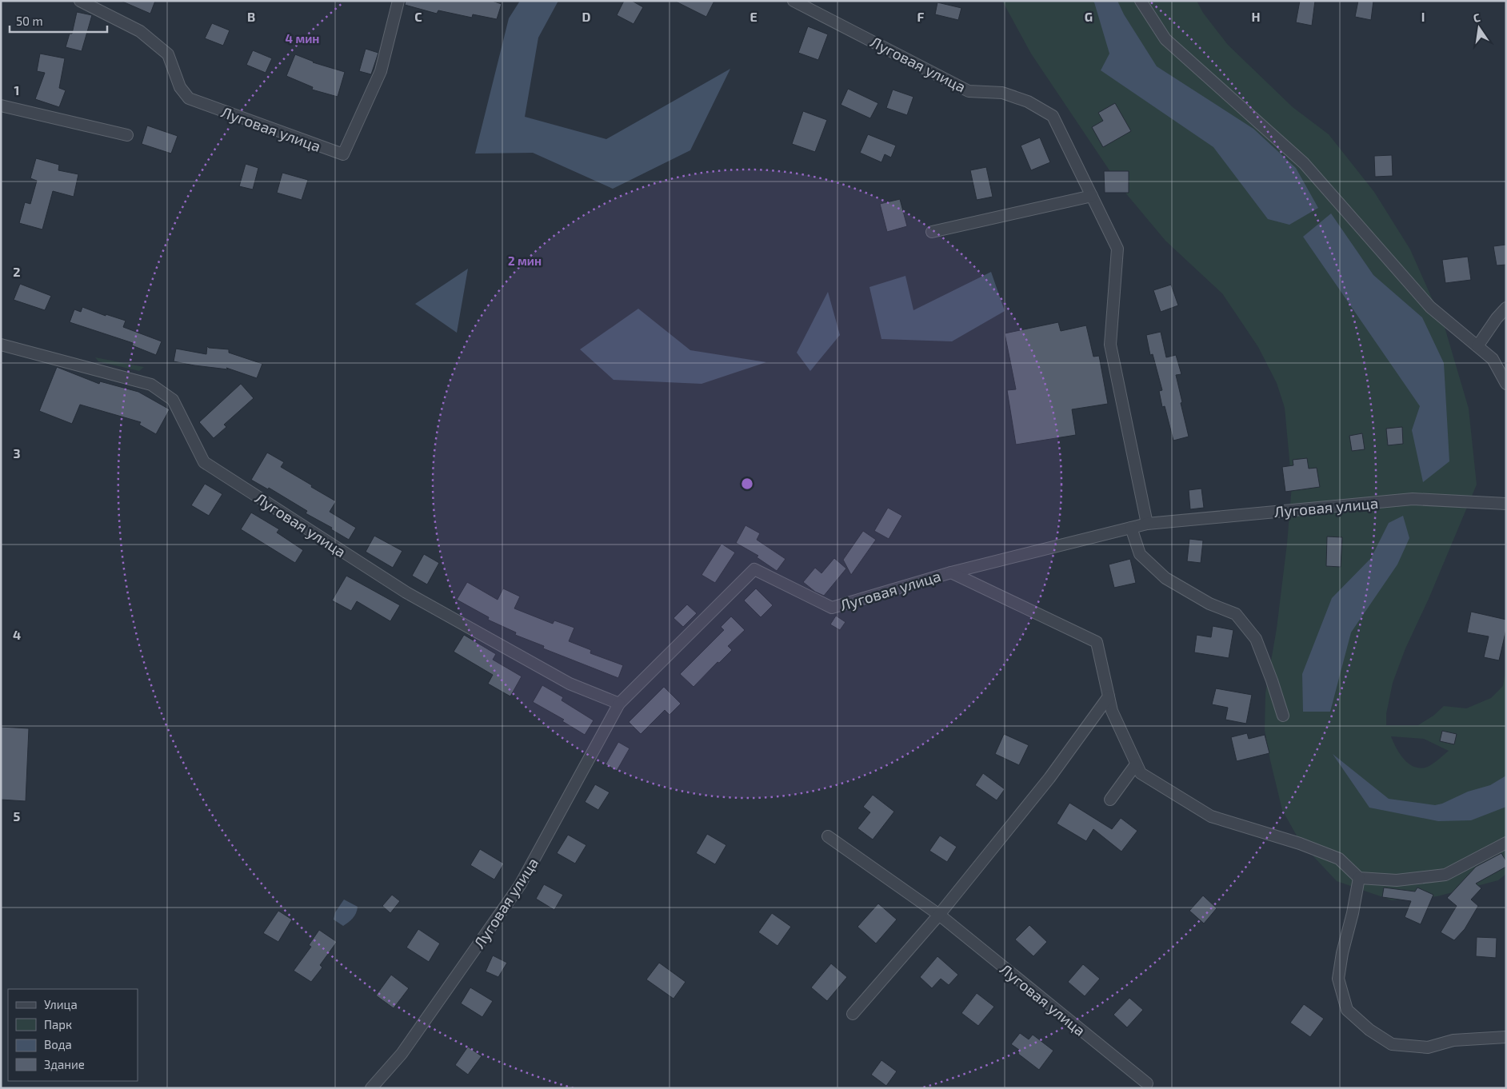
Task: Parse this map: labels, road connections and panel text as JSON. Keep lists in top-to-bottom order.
{
  "streets": {
    "street": ["Луговая улица"]
  },
  "legend": [
    "Улица",
    "Парк",
    "Вода",
    "Здание"
  ],
  "scale_bar": "50 m",
  "north": "top",
  "grid": {
    "columns": [
      "B",
      "C",
      "D",
      "E",
      "F",
      "G",
      "H",
      "I"
    ],
    "rows": [
      "1",
      "2",
      "3",
      "4",
      "5"
    ]
  },
  "rings": ["4 мин", "2 мин"]
}
